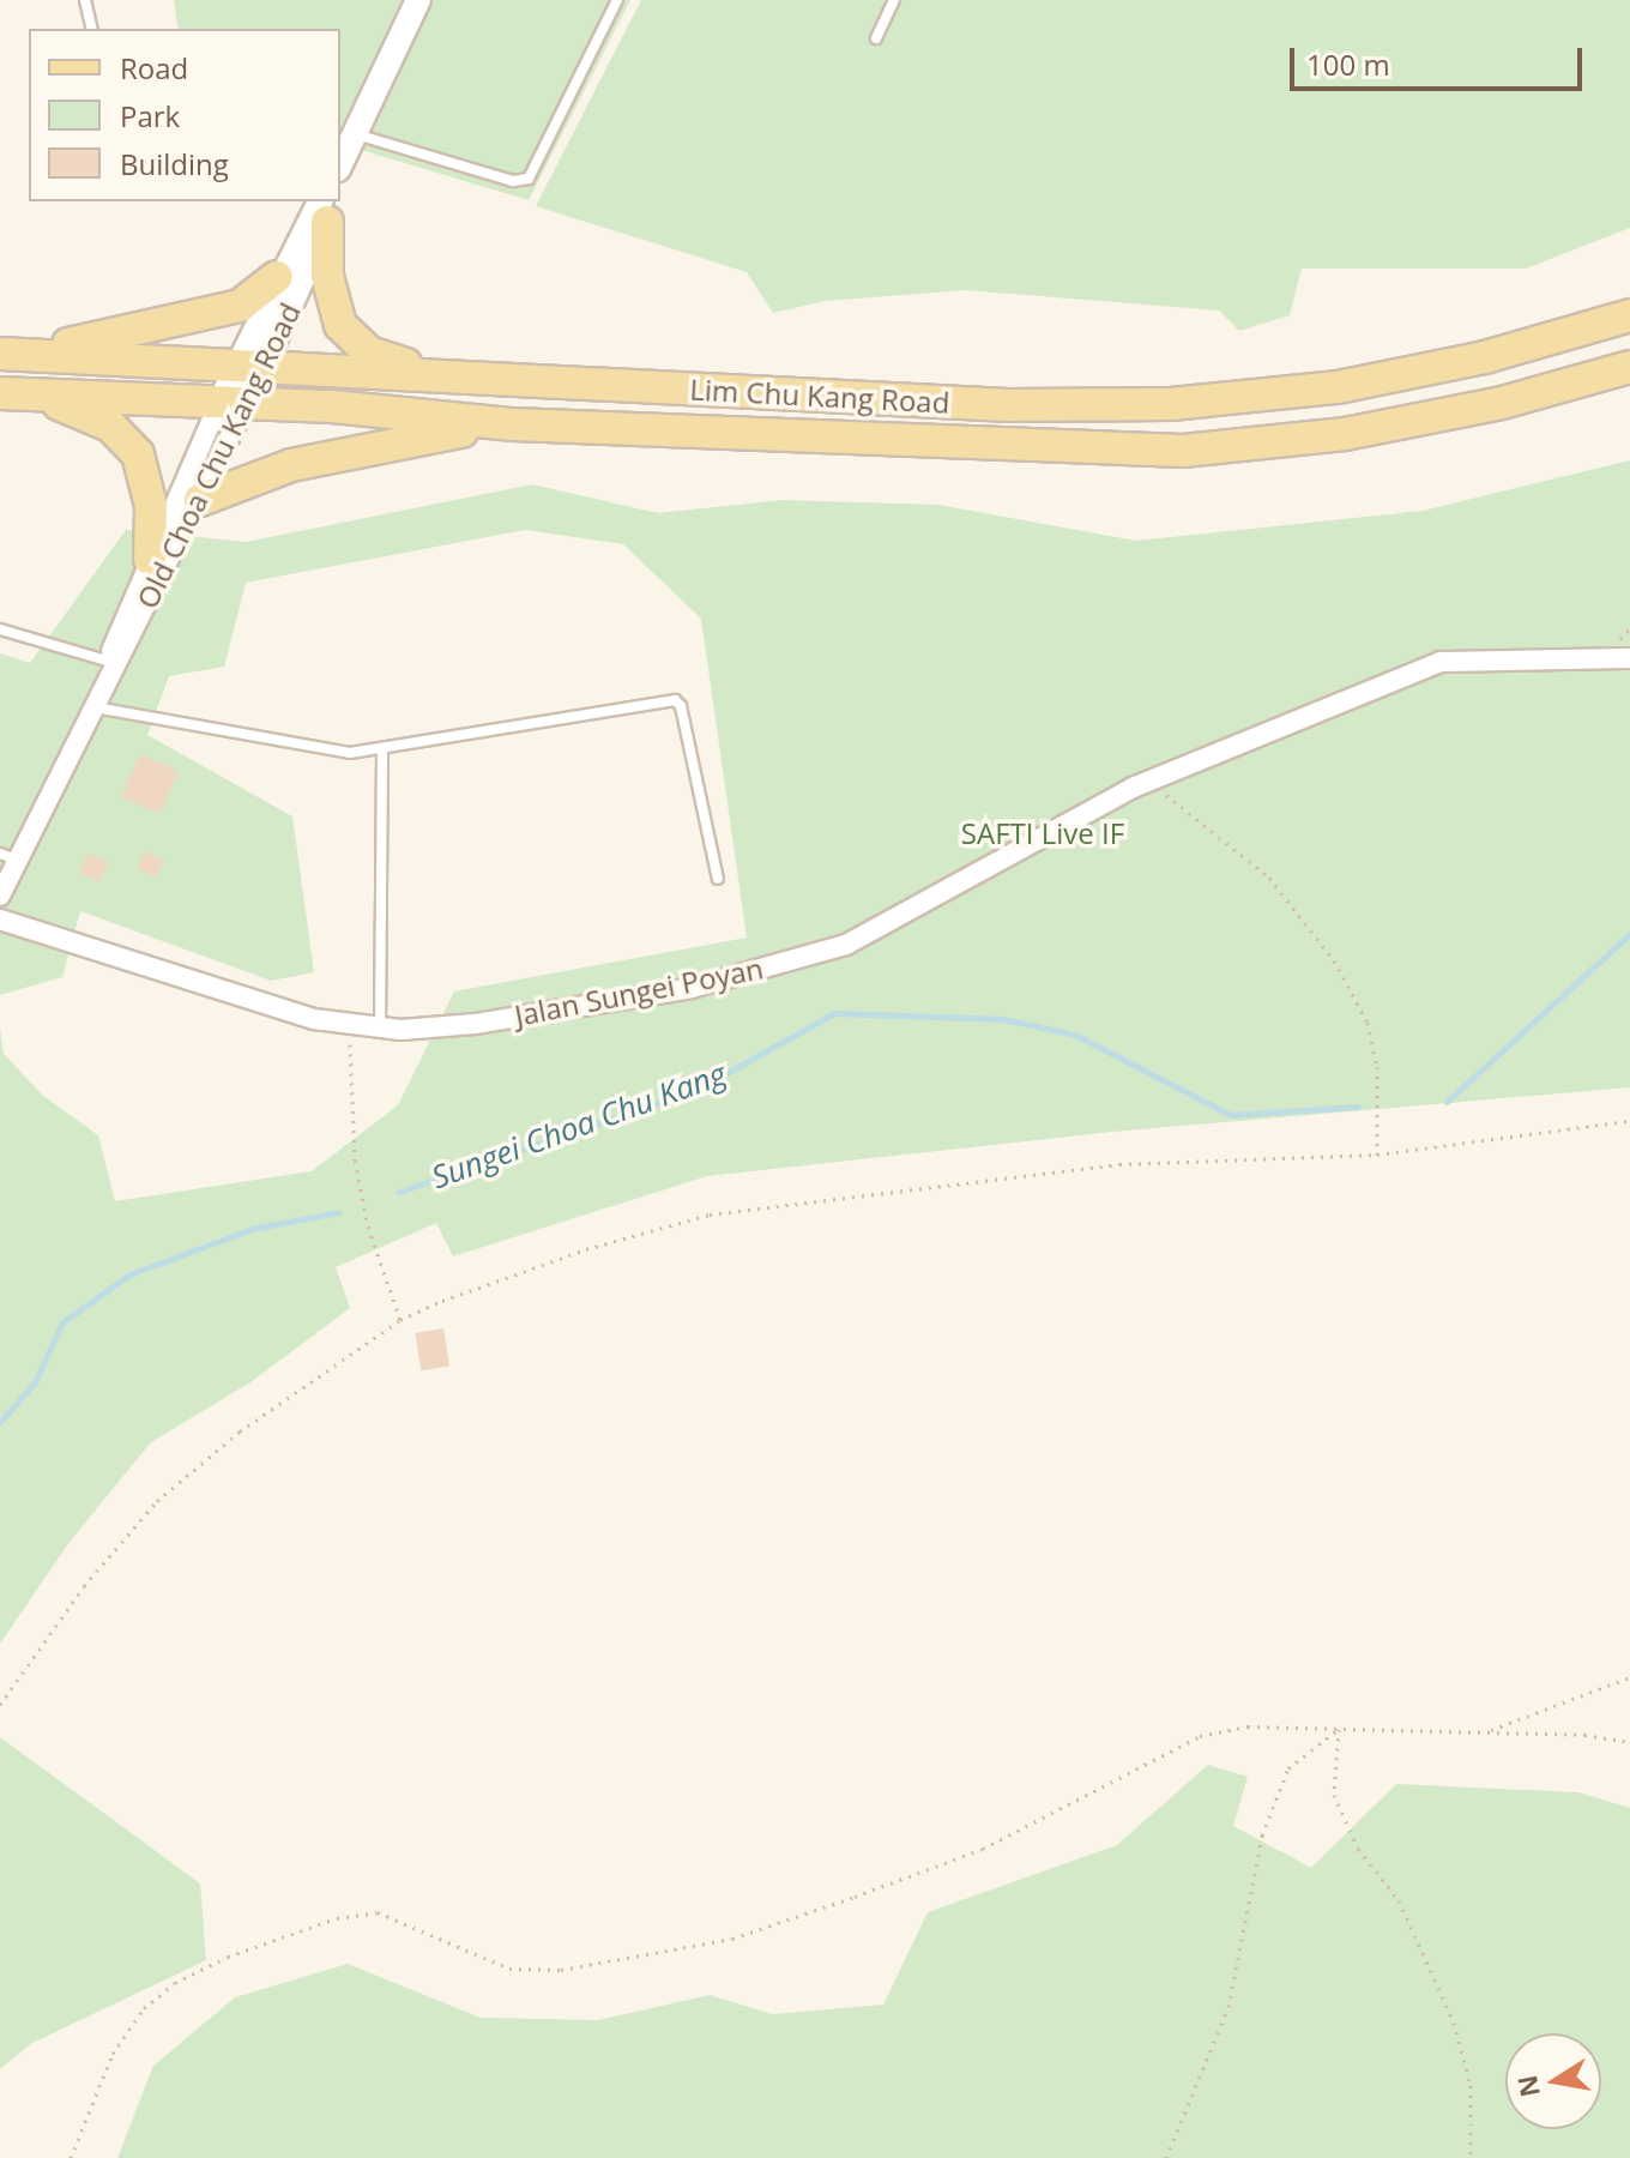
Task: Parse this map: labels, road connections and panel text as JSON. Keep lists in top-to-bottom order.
{
  "streets": {
    "main road": ["Lim Chu Kang Road"],
    "street": ["Old Choa Chu Kang Road", "Jalan Sungei Poyan"]
  },
  "crossings": [
    ["Lim Chu Kang Road", "Old Choa Chu Kang Road"]
  ],
  "water": ["Sungei Choa Chu Kang"],
  "parks": ["SAFTI Live IF"],
  "legend": ["Road", "Park", "Building"],
  "scale_bar": "100 m",
  "north": "left"
}
